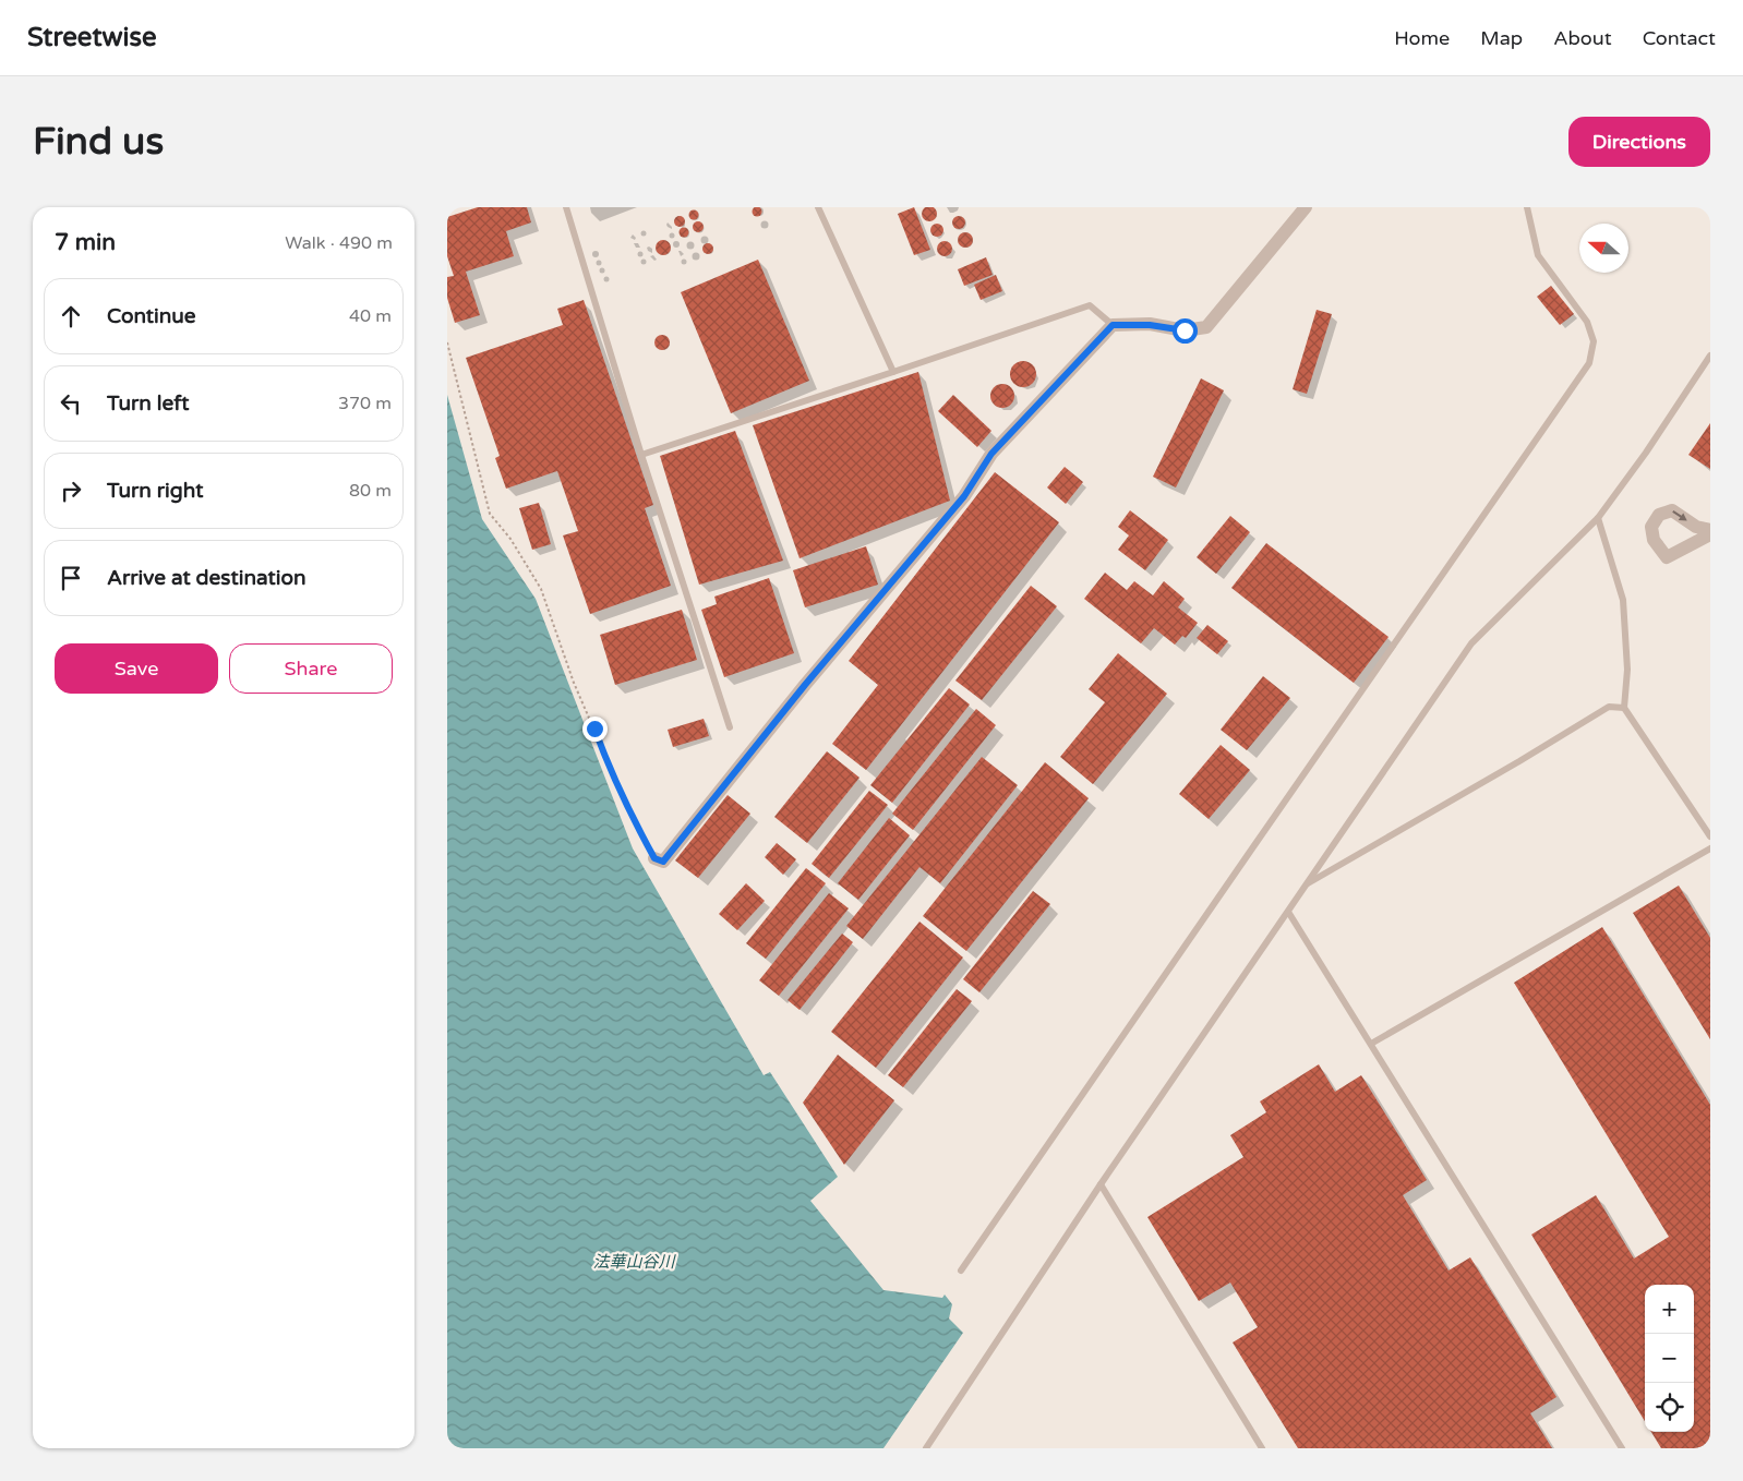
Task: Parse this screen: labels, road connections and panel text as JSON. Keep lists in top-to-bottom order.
{
  "water": ["法華山谷川"],
  "north": "left",
  "page": {
    "header": "Streetwise",
    "nav": [
      "Home",
      "Map",
      "About",
      "Contact"
    ],
    "buttons": [
      "Directions",
      ["Save", "Share"]
    ],
    "title": "Find us",
    "heading": ["7 min", "Walk · 490 m"],
    "list": [
      ["Continue", "40 m"],
      ["Turn left", "370 m"],
      ["Turn right", "80 m"],
      "Arrive at destination"
    ],
    "map_buttons": ["+", "−"]
  }
}
